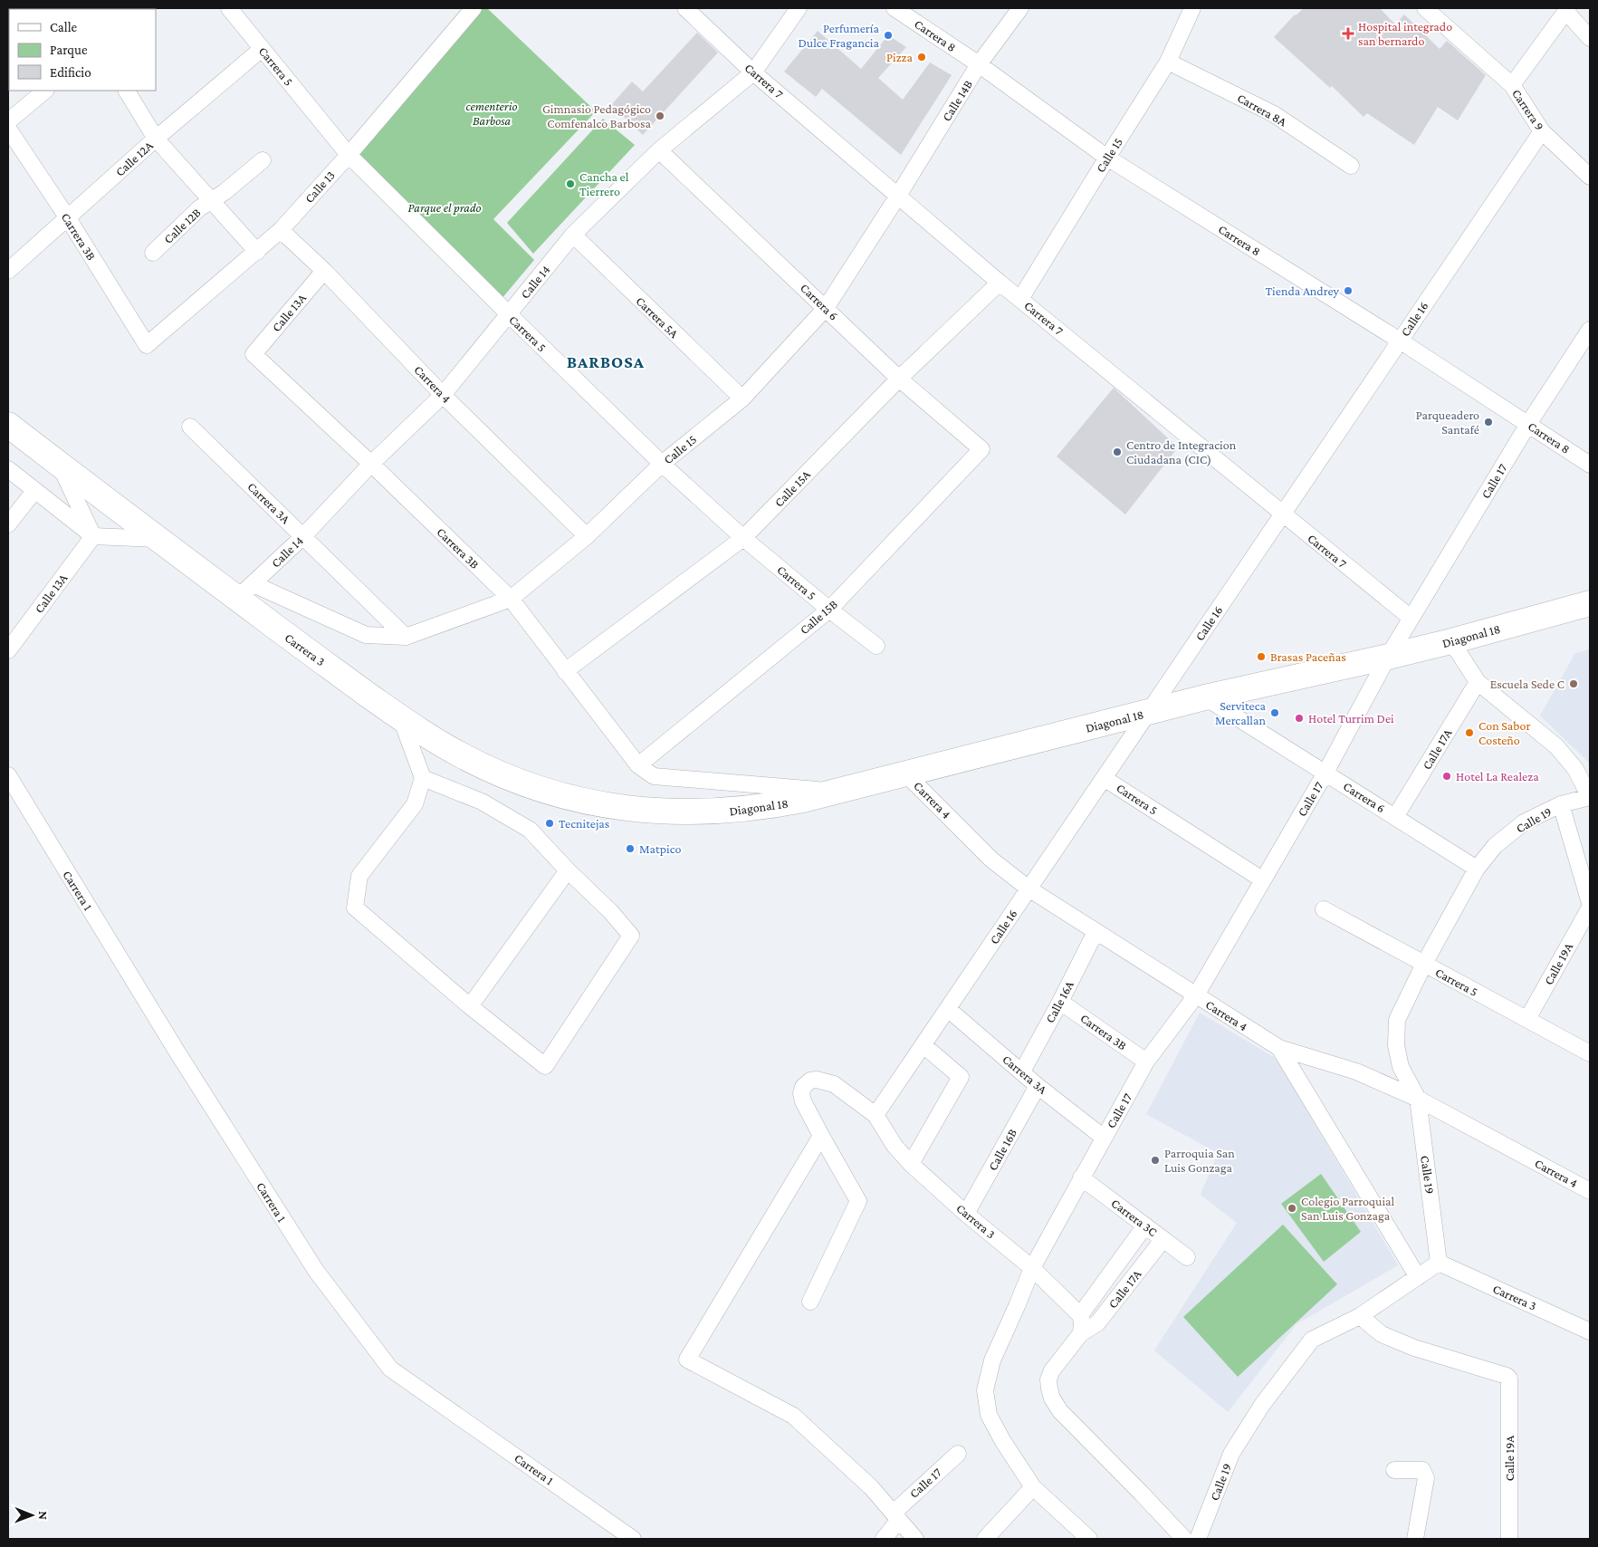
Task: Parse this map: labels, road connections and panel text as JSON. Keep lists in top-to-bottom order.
{
  "streets": {
    "main road": ["Diagonal 18", "Carrera 3"],
    "street": [
      "Carrera 8",
      "Carrera 5",
      "Carrera 7",
      "Calle 14B",
      "Carrera 8A",
      "Carrera 9",
      "Calle 15",
      "Calle 12A",
      "Calle 13",
      "Calle 12B",
      "Carrera 3B",
      "Calle 14",
      "Carrera 6",
      "Calle 13A",
      "Carrera 5A",
      "Calle 16",
      "Carrera 4",
      "Calle 17",
      "Calle 15A",
      "Carrera 3A",
      "Calle 15B",
      "Calle 17A",
      "Calle 19",
      "Carrera 1",
      "Calle 19A",
      "Calle 16A",
      "Calle 16B",
      "Carrera 3C"
    ]
  },
  "crossings": [
    ["Carrera 8", "Calle 14B"],
    ["Carrera 8", "Calle 15"],
    ["Carrera 8", "Calle 16"],
    ["Carrera 8", "Calle 17"],
    ["Carrera 5", "Calle 15"],
    ["Carrera 5", "Calle 12A"],
    ["Carrera 5", "Calle 13"],
    ["Carrera 5", "Calle 14"],
    ["Carrera 5", "Calle 16"],
    ["Carrera 5", "Calle 17"],
    ["Carrera 5", "Calle 15A"],
    ["Carrera 5", "Calle 15B"],
    ["Carrera 5", "Calle 19"],
    ["Carrera 5", "Calle 19A"],
    ["Carrera 7", "Calle 14B"],
    ["Carrera 7", "Calle 15"],
    ["Carrera 7", "Calle 14"],
    ["Carrera 7", "Calle 16"],
    ["Carrera 7", "Calle 17"],
    ["Carrera 7", "Calle 15A"],
    ["Calle 14B", "Calle 15"],
    ["Carrera 8A", "Calle 15"],
    ["Carrera 9", "Calle 16"],
    ["Calle 15", "Carrera 3B"],
    ["Calle 15", "Carrera 6"],
    ["Calle 15", "Carrera 5A"],
    ["Calle 15", "Carrera 4"],
    ["Calle 15", "Carrera 3A"],
    ["Calle 12A", "Carrera 3B"],
    ["Calle 13", "Carrera 3B"],
    ["Calle 13", "Carrera 4"],
    ["Carrera 3B", "Calle 14"],
    ["Carrera 3B", "Calle 13A"],
    ["Carrera 3B", "Calle 17"],
    ["Carrera 3B", "Calle 15A"],
    ["Carrera 3B", "Calle 15B"],
    ["Carrera 3B", "Diagonal 18"],
    ["Carrera 3B", "Calle 16A"],
    ["Calle 14", "Carrera 6"],
    ["Calle 14", "Carrera 5A"],
    ["Calle 14", "Carrera 4"],
    ["Calle 14", "Carrera 3A"],
    ["Calle 14", "Carrera 3"],
    ["Carrera 6", "Calle 17"],
    ["Carrera 6", "Calle 15A"],
    ["Carrera 6", "Calle 15B"],
    ["Carrera 6", "Diagonal 18"],
    ["Carrera 6", "Calle 17A"],
    ["Carrera 6", "Calle 19"],
    ["Calle 13A", "Carrera 4"],
    ["Calle 16", "Carrera 4"],
    ["Calle 16", "Carrera 3A"],
    ["Calle 16", "Diagonal 18"],
    ["Calle 16", "Carrera 3"],
    ["Carrera 4", "Calle 17"],
    ["Carrera 4", "Diagonal 18"],
    ["Carrera 4", "Calle 19"],
    ["Carrera 4", "Calle 16A"],
    ["Calle 17", "Carrera 3A"],
    ["Calle 17", "Diagonal 18"],
    ["Calle 17", "Carrera 3"],
    ["Calle 17", "Carrera 3C"],
    ["Carrera 3A", "Calle 16A"],
    ["Carrera 3A", "Calle 16B"],
    ["Diagonal 18", "Carrera 3"],
    ["Carrera 3", "Calle 17A"],
    ["Carrera 3", "Calle 19"],
    ["Carrera 3", "Calle 16B"],
    ["Calle 17A", "Carrera 3C"],
    ["Calle 19", "Calle 19A"]
  ],
  "districts": ["BARBOSA"],
  "parks": ["cementerio Barbosa", "Parque el prado"],
  "places": {
    "health": ["Hospital integrado san bernardo"],
    "other": [
      "Perfumería Dulce Fragancia",
      "Pizza",
      "Gimnasio Pedagógico Comfenalco Barbosa",
      "Cancha el Tierrero",
      "Tienda Andrey",
      "Parqueadero Santafé",
      "Centro de Integracion Ciudadana (CIC)",
      "Brasas Paceñas",
      "Escuela Sede C",
      "Serviteca Mercallan",
      "Hotel Turrim Dei",
      "Con Sabor Costeño",
      "Hotel La Realeza",
      "Tecnitejas",
      "Matpico",
      "Parroquia San Luis Gonzaga",
      "Colegio Parroquial San Luis Gonzaga"
    ]
  },
  "legend": ["Calle", "Parque", "Edificio"],
  "north": "right"
}
